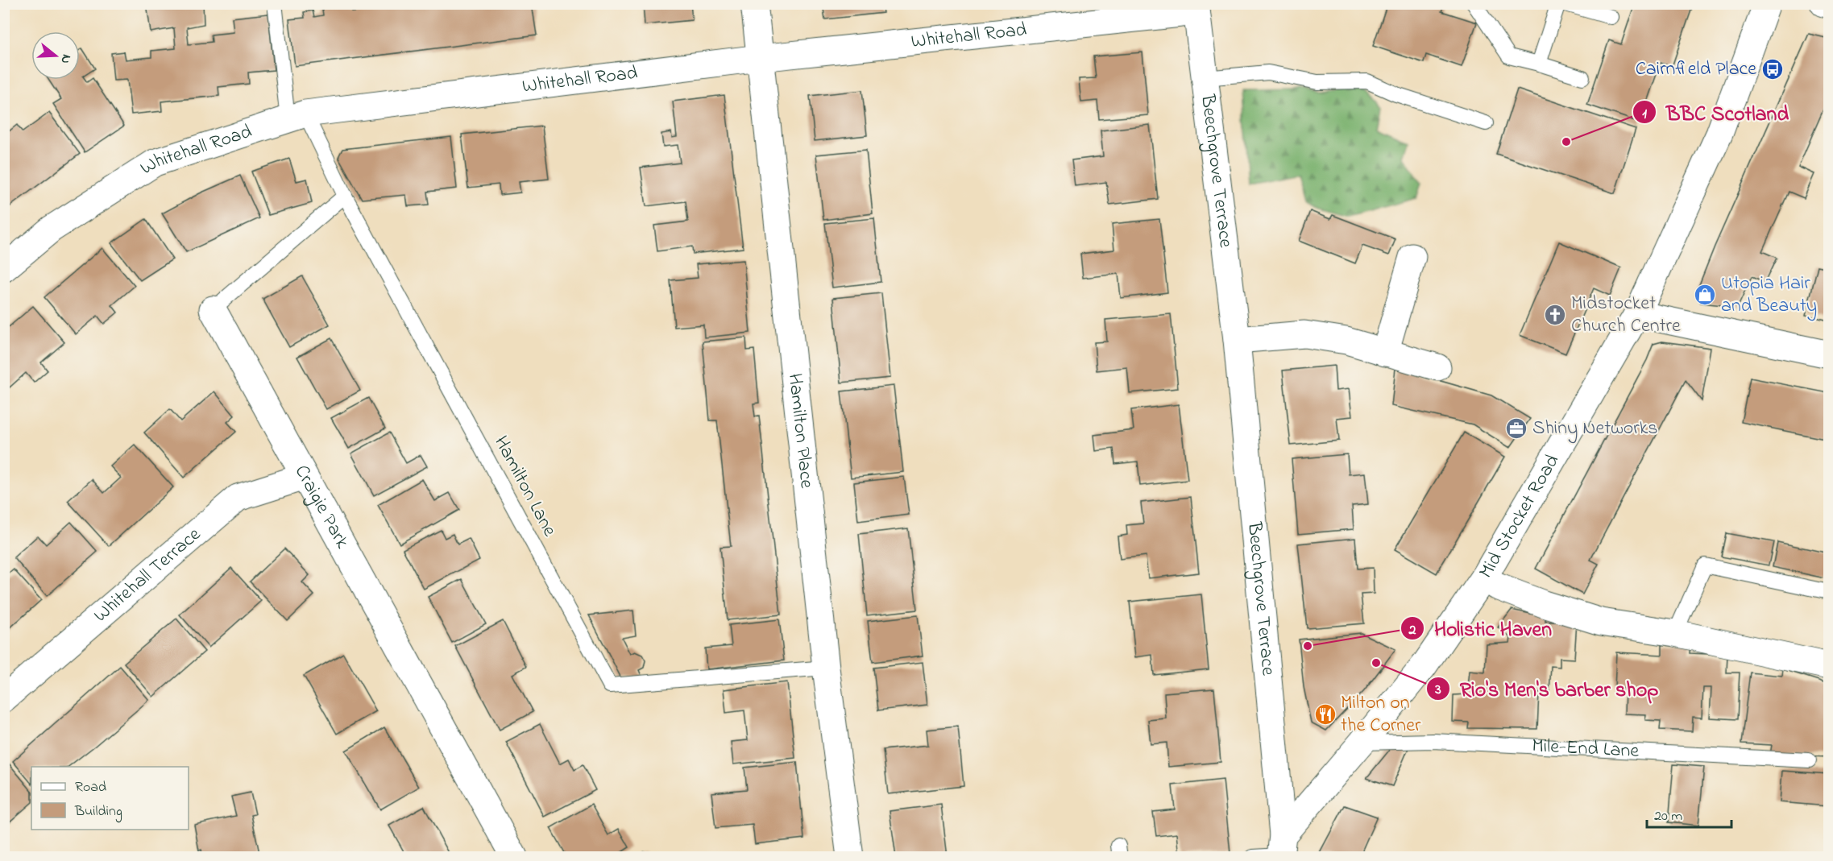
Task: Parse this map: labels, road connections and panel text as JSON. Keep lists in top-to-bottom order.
{
  "streets": {
    "street": [
      "Whitehall Road",
      "Beechgrove Terrace",
      "Hamilton Place",
      "Craigie Park",
      "Mid Stocket Road",
      "Whitehall Terrace"
    ],
    "lane": ["Hamilton Lane", "Mile-End Lane"]
  },
  "crossings": [
    ["Whitehall Road", "Beechgrove Terrace"],
    ["Whitehall Road", "Hamilton Place"],
    ["Whitehall Road", "Hamilton Lane"],
    ["Beechgrove Terrace", "Mid Stocket Road"],
    ["Hamilton Place", "Hamilton Lane"],
    ["Hamilton Lane", "Craigie Park"],
    ["Craigie Park", "Whitehall Terrace"],
    ["Mid Stocket Road", "Mile-End Lane"]
  ],
  "places": {
    "bus stop": ["Cairnfield Place"],
    "other": ["BBC Scotland", "Holistic Haven", "Rio's Men's barber shop"],
    "shop": ["Utopia Hair and Beauty"],
    "church": ["Midstocket Church Centre"],
    "office": ["Shiny Networks"],
    "restaurant": ["Milton on the Corner"]
  },
  "legend": ["Road", "Building"],
  "scale_bar": "20 m",
  "north": "right"
}
